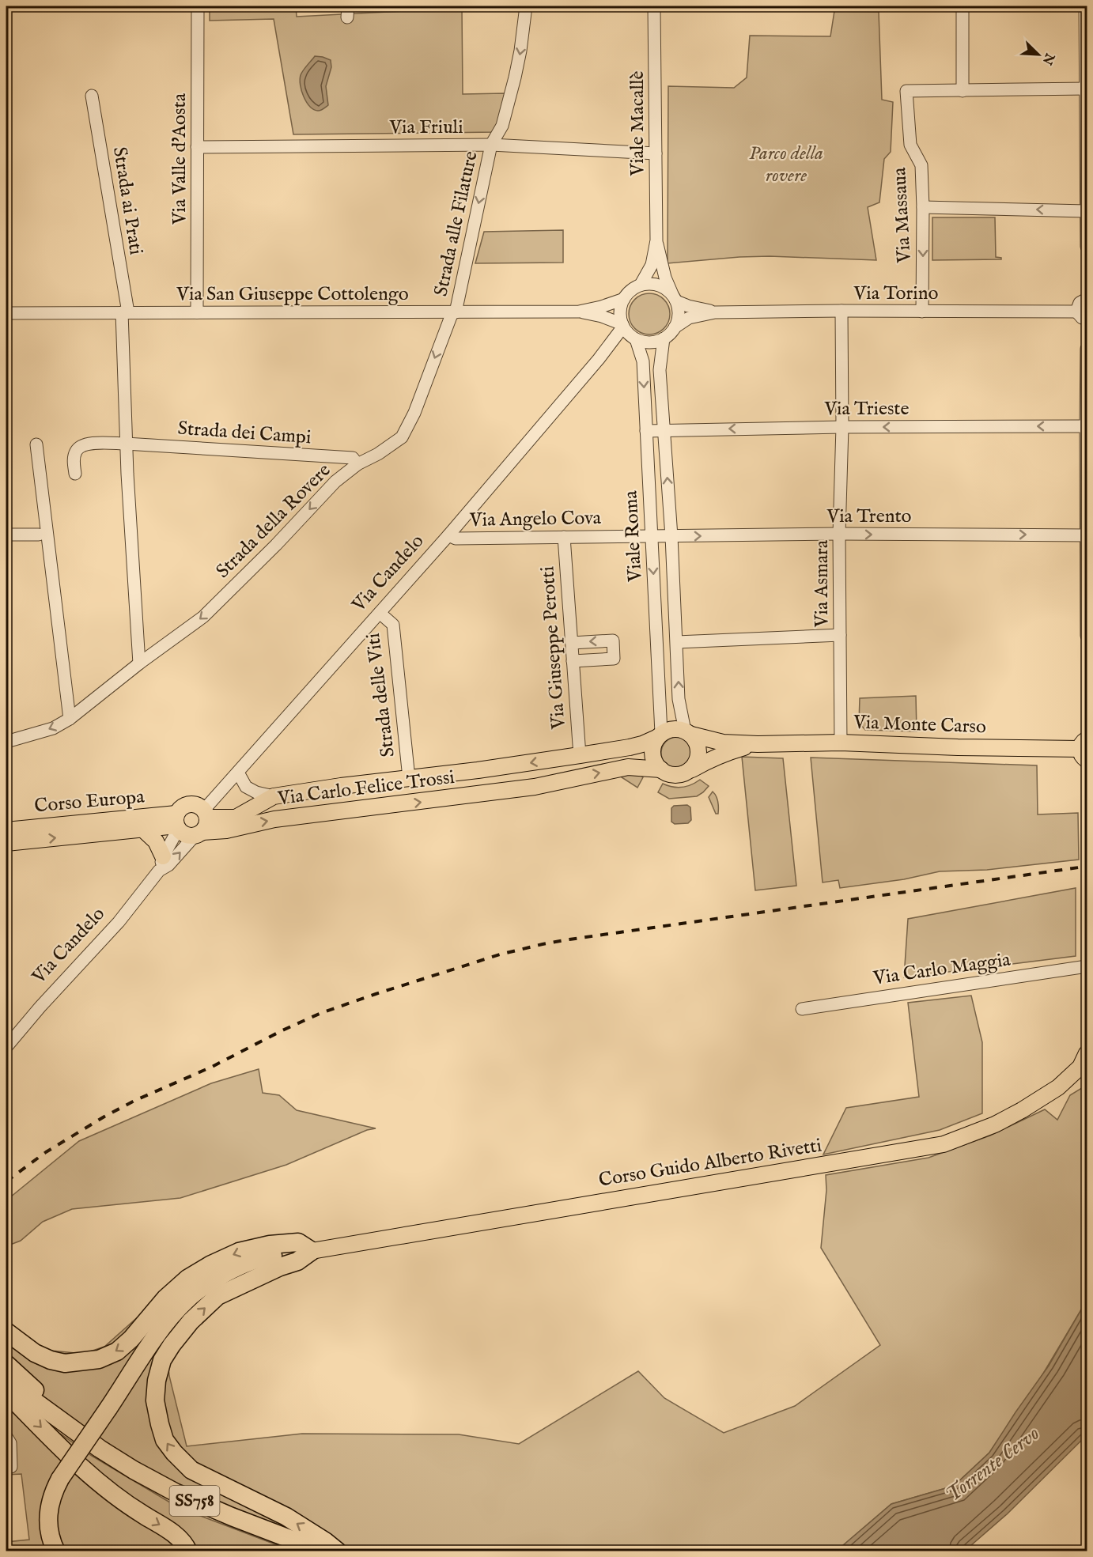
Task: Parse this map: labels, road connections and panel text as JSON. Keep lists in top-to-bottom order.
{
  "streets": {
    "highway": ["SS758"],
    "main road": [
      "Via Monte Carso",
      "Via Carlo Felice Trossi",
      "Corso Europa",
      "Corso Guido Alberto Rivetti"
    ],
    "street": [
      "Viale Macallè",
      "Via Friuli",
      "Via Valle d'Aosta",
      "Strada ai Prati",
      "Via Massaua",
      "Strada alle Filature",
      "Via Torino",
      "Via San Giuseppe Cottolengo",
      "Via Trieste",
      "Strada dei Campi",
      "Via Trento",
      "Via Angelo Cova",
      "Strada della Rovere",
      "Viale Roma",
      "Via Candelo",
      "Via Asmara",
      "Via Giuseppe Perotti",
      "Strada delle Viti",
      "Via Carlo Maggia"
    ]
  },
  "crossings": [
    ["Viale Macallè", "Via Friuli"],
    ["Viale Macallè", "Via Torino"],
    ["Viale Macallè", "Via San Giuseppe Cottolengo"],
    ["Viale Macallè", "Viale Roma"],
    ["Viale Macallè", "Via Candelo"],
    ["Via Friuli", "Via Valle d'Aosta"],
    ["Via Friuli", "Strada alle Filature"],
    ["Via Valle d'Aosta", "Via San Giuseppe Cottolengo"],
    ["Strada ai Prati", "Via San Giuseppe Cottolengo"],
    ["Via Massaua", "Via Torino"],
    ["Strada alle Filature", "Via San Giuseppe Cottolengo"],
    ["Strada alle Filature", "Strada della Rovere"],
    ["Via Torino", "Via San Giuseppe Cottolengo"],
    ["Via Torino", "Viale Roma"],
    ["Via Torino", "Via Candelo"],
    ["Via Torino", "Via Asmara"],
    ["Via San Giuseppe Cottolengo", "Strada della Rovere"],
    ["Via San Giuseppe Cottolengo", "Viale Roma"],
    ["Via San Giuseppe Cottolengo", "Via Candelo"],
    ["Via Trieste", "Viale Roma"],
    ["Via Trieste", "Via Asmara"],
    ["Strada dei Campi", "Strada della Rovere"],
    ["Via Trento", "Via Angelo Cova"],
    ["Via Trento", "Viale Roma"],
    ["Via Trento", "Via Asmara"],
    ["Via Angelo Cova", "Viale Roma"],
    ["Via Angelo Cova", "Via Candelo"],
    ["Via Angelo Cova", "Via Giuseppe Perotti"],
    ["Viale Roma", "Via Candelo"],
    ["Viale Roma", "Via Monte Carso"],
    ["Viale Roma", "Via Carlo Felice Trossi"],
    ["Via Candelo", "Strada delle Viti"],
    ["Via Candelo", "Via Carlo Felice Trossi"],
    ["Via Candelo", "Corso Europa"],
    ["Via Asmara", "Via Monte Carso"],
    ["Via Giuseppe Perotti", "Via Carlo Felice Trossi"],
    ["Strada delle Viti", "Via Carlo Felice Trossi"],
    ["Via Monte Carso", "Via Carlo Felice Trossi"]
  ],
  "one_way": [
    "Via Massaua",
    "Strada alle Filature",
    "Via Trieste",
    "Strada della Rovere"
  ],
  "water": ["Torrente Cervo"],
  "parks": ["Parco della rovere"],
  "north": "bottom right"
}
